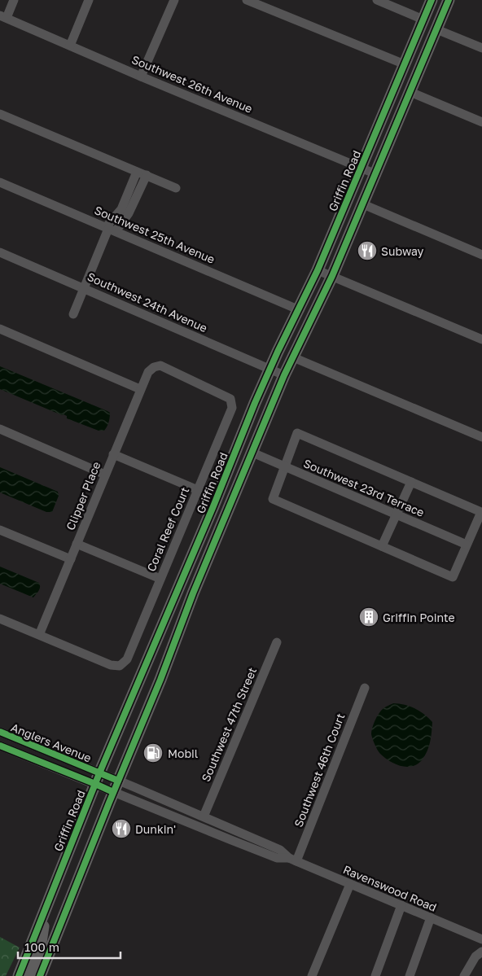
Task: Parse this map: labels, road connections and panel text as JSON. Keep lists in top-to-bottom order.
{
  "streets": {
    "main road": ["Griffin Road"],
    "street": [
      "Southwest 26th Avenue",
      "Southwest 25th Avenue",
      "Southwest 24th Avenue",
      "Southwest 23rd Terrace",
      "Clipper Place",
      "Coral Reef Court",
      "Southwest 47th Street",
      "Anglers Avenue",
      "Southwest 46th Court",
      "Ravenswood Road"
    ]
  },
  "crossings": [
    ["Southwest 26th Avenue", "Griffin Road"],
    ["Griffin Road", "Southwest 25th Avenue"],
    ["Griffin Road", "Southwest 24th Avenue"],
    ["Griffin Road", "Anglers Avenue"],
    ["Clipper Place", "Coral Reef Court"],
    ["Southwest 47th Street", "Ravenswood Road"],
    ["Anglers Avenue", "Ravenswood Road"],
    ["Southwest 46th Court", "Ravenswood Road"]
  ],
  "places": {
    "restaurant": ["Subway", "Dunkin'"],
    "building": ["Griffin Pointe"],
    "fuel station": ["Mobil"]
  },
  "scale_bar": "100 m"
}
